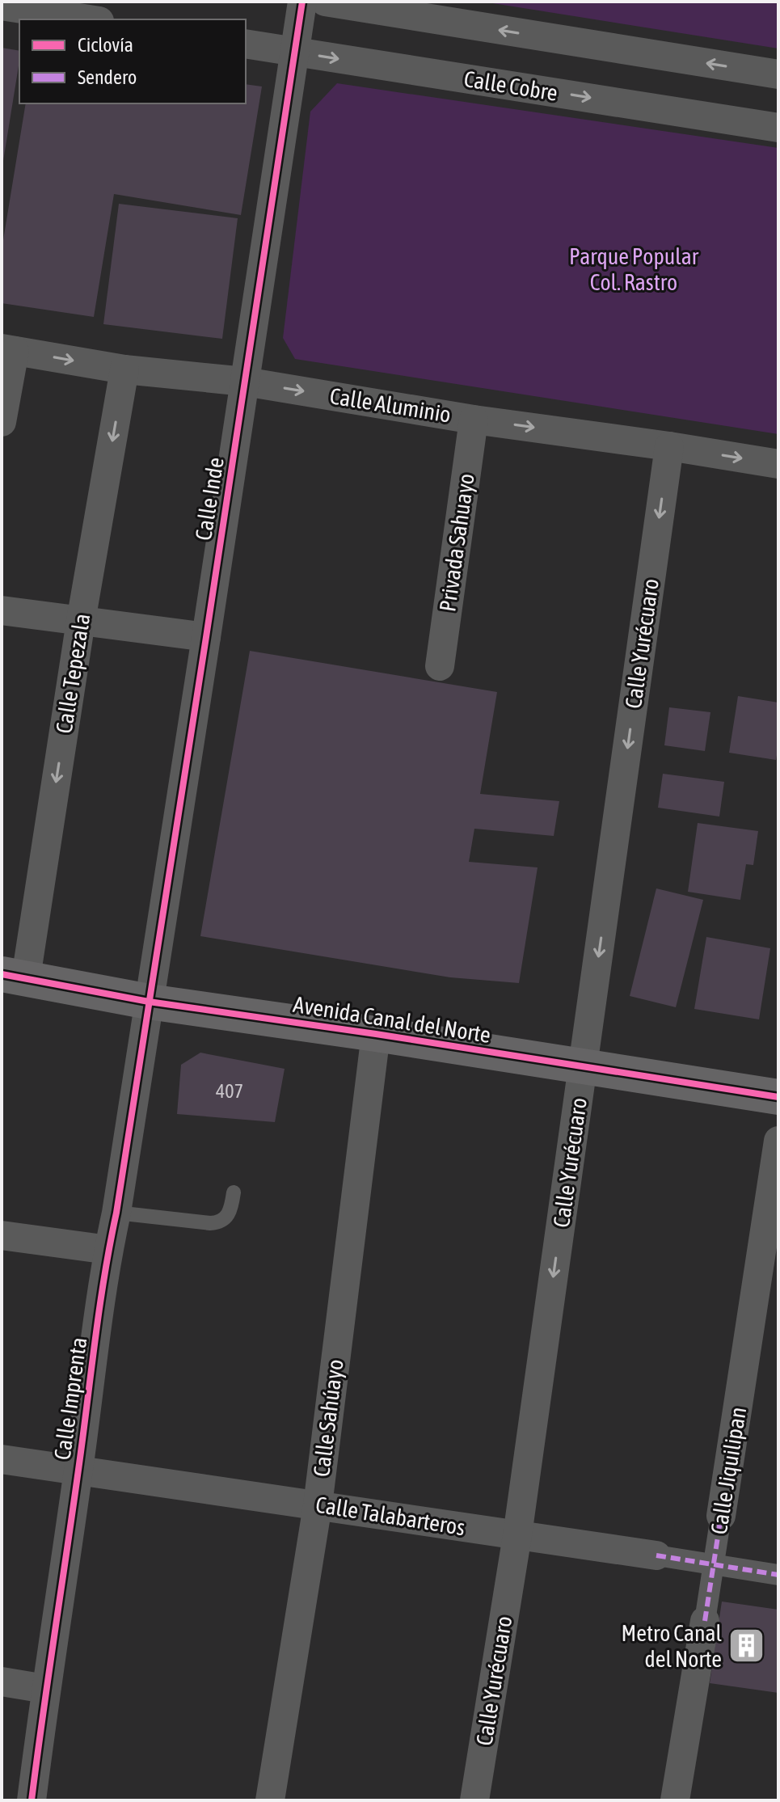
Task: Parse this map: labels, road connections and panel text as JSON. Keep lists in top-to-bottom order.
{
  "streets": {
    "main road": ["Avenida Canal del Norte"],
    "street": [
      "Calle Cobre",
      "Calle Aluminio",
      "Calle Inde",
      "Privada Sahuayo",
      "Calle Yurécuaro",
      "Calle Tepezala",
      "Calle Imprenta",
      "Calle Sahúayo",
      "Calle Jiquilipan",
      "Calle Talabarteros"
    ]
  },
  "crossings": [
    ["Calle Cobre", "Calle Inde"],
    ["Calle Aluminio", "Calle Inde"],
    ["Calle Aluminio", "Privada Sahuayo"],
    ["Calle Aluminio", "Calle Yurécuaro"],
    ["Calle Aluminio", "Calle Tepezala"],
    ["Calle Inde", "Avenida Canal del Norte"],
    ["Calle Inde", "Calle Imprenta"],
    ["Calle Yurécuaro", "Avenida Canal del Norte"],
    ["Calle Yurécuaro", "Calle Talabarteros"],
    ["Calle Tepezala", "Avenida Canal del Norte"],
    ["Avenida Canal del Norte", "Calle Imprenta"],
    ["Avenida Canal del Norte", "Calle Sahúayo"],
    ["Calle Imprenta", "Calle Talabarteros"],
    ["Calle Sahúayo", "Calle Talabarteros"],
    ["Calle Jiquilipan", "Calle Talabarteros"]
  ],
  "one_way": ["Calle Aluminio", "Calle Yurécuaro", "Calle Tepezala"],
  "parks": ["Parque Popular Col. Rastro"],
  "places": {
    "building": ["Metro Canal del Norte"]
  },
  "house_numbers": ["407"],
  "legend": ["Ciclovía", "Sendero"]
}
